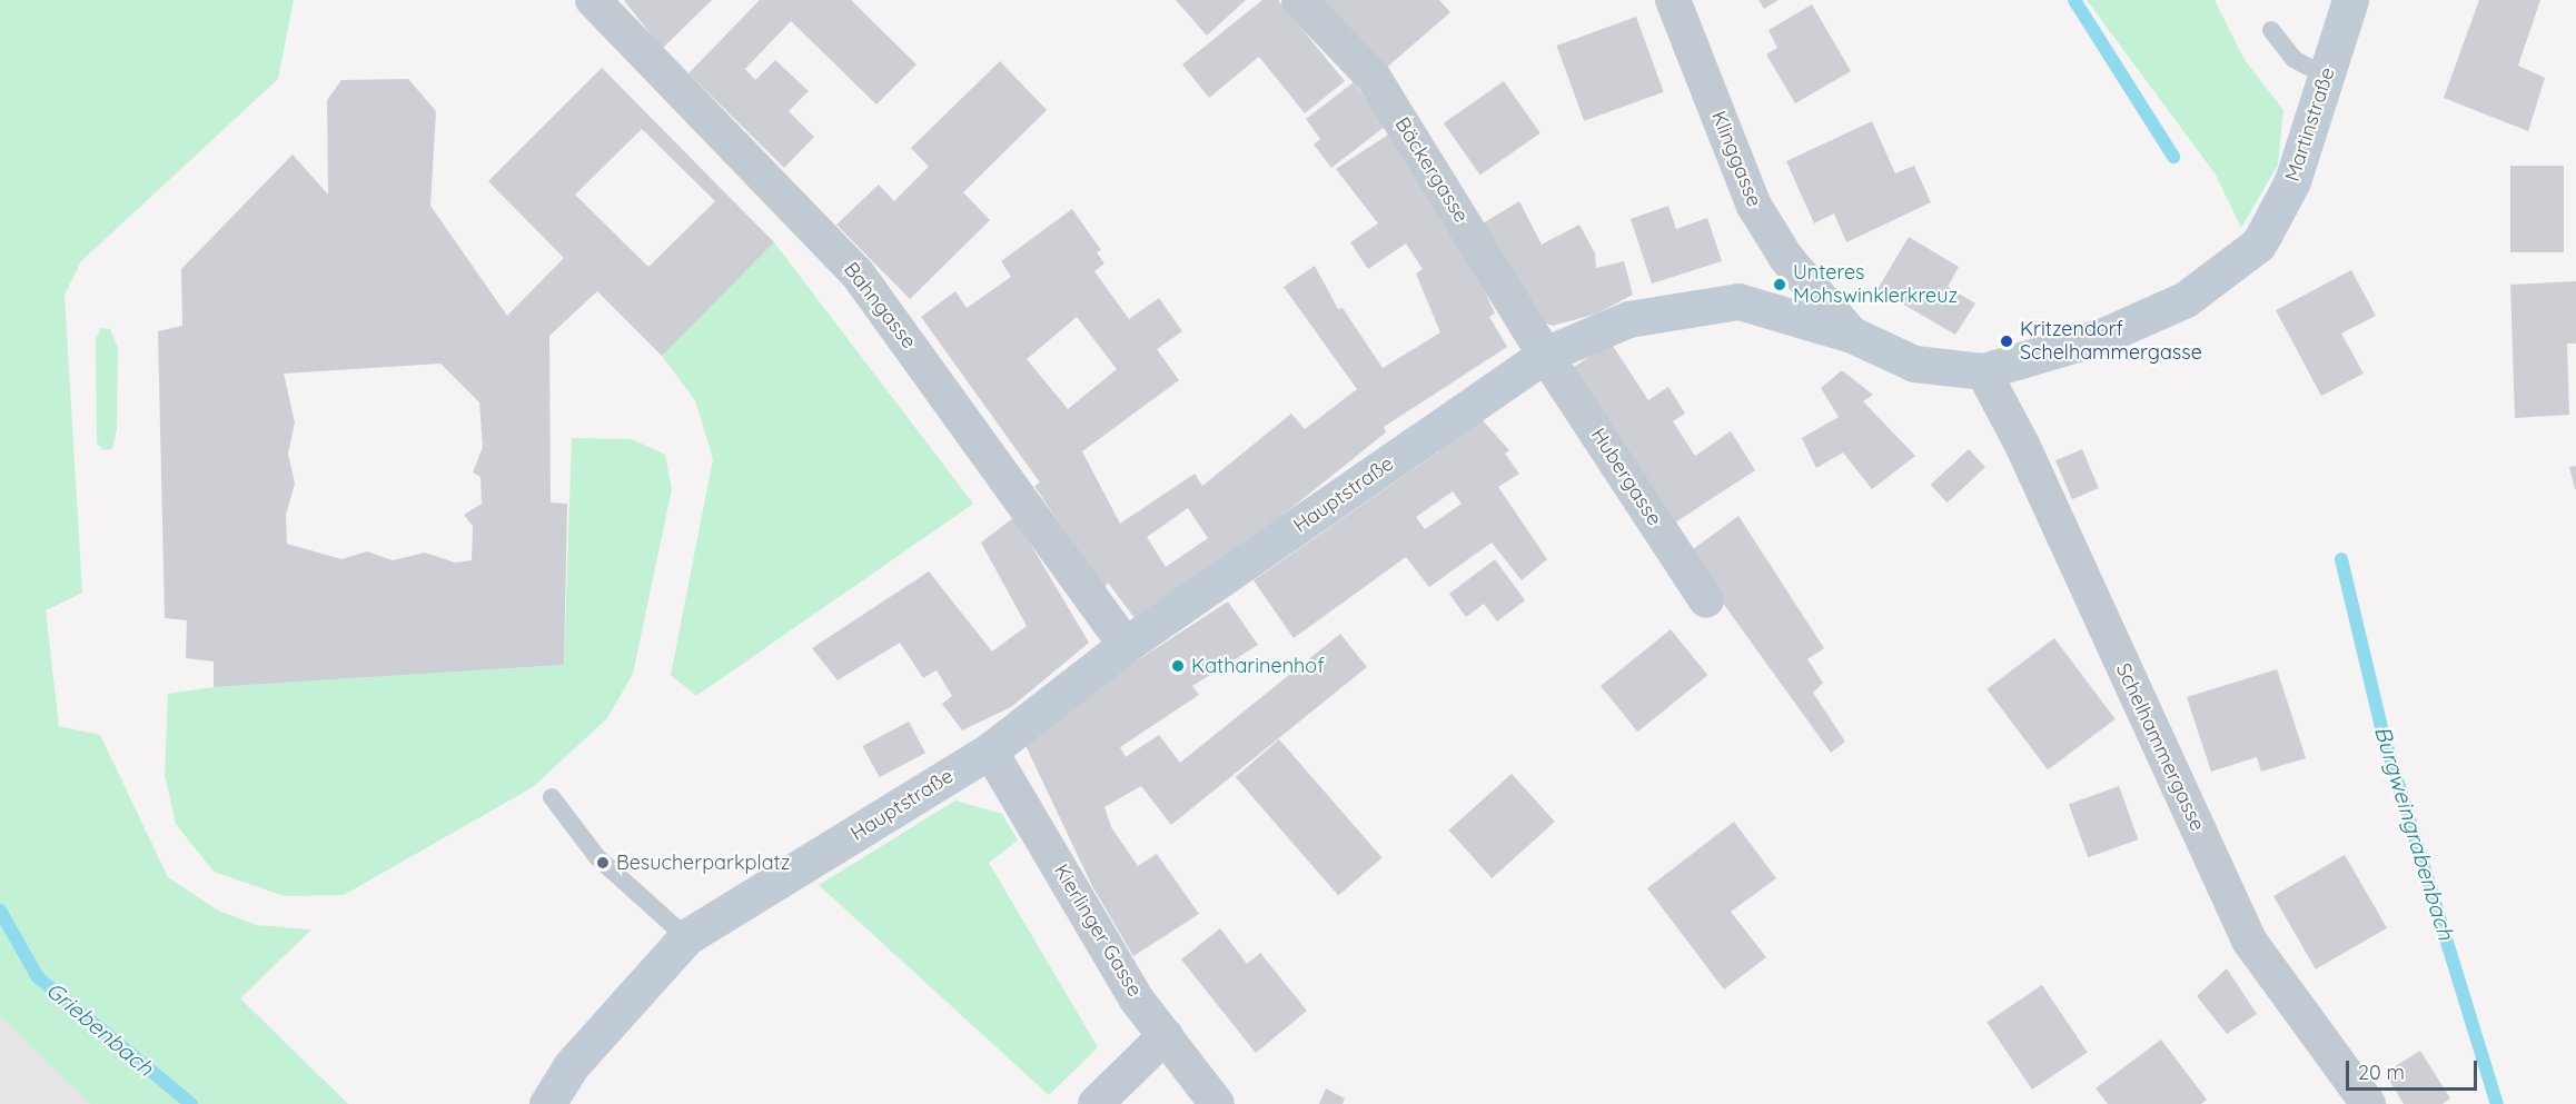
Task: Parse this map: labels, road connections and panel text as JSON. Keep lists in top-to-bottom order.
{
  "streets": {
    "main road": ["Martinstraße", "Hauptstraße"],
    "street": [
      "Klinggasse",
      "Bäckergasse",
      "Bahngasse",
      "Hubergasse",
      "Schelhammergasse",
      "Kierlinger Gasse"
    ]
  },
  "crossings": [
    ["Martinstraße", "Hauptstraße"],
    ["Klinggasse", "Hauptstraße"],
    ["Bäckergasse", "Hubergasse"],
    ["Bäckergasse", "Hauptstraße"],
    ["Bahngasse", "Hauptstraße"],
    ["Hubergasse", "Hauptstraße"],
    ["Hauptstraße", "Schelhammergasse"],
    ["Hauptstraße", "Kierlinger Gasse"]
  ],
  "water": ["Burgweingrabenbach", "Griebenbach"],
  "places": [
    "Unteres Mohswinklerkreuz",
    "Kritzendorf Schelhammergasse",
    "Katharinenhof",
    "Besucherparkplatz"
  ],
  "scale_bar": "20 m"
}
